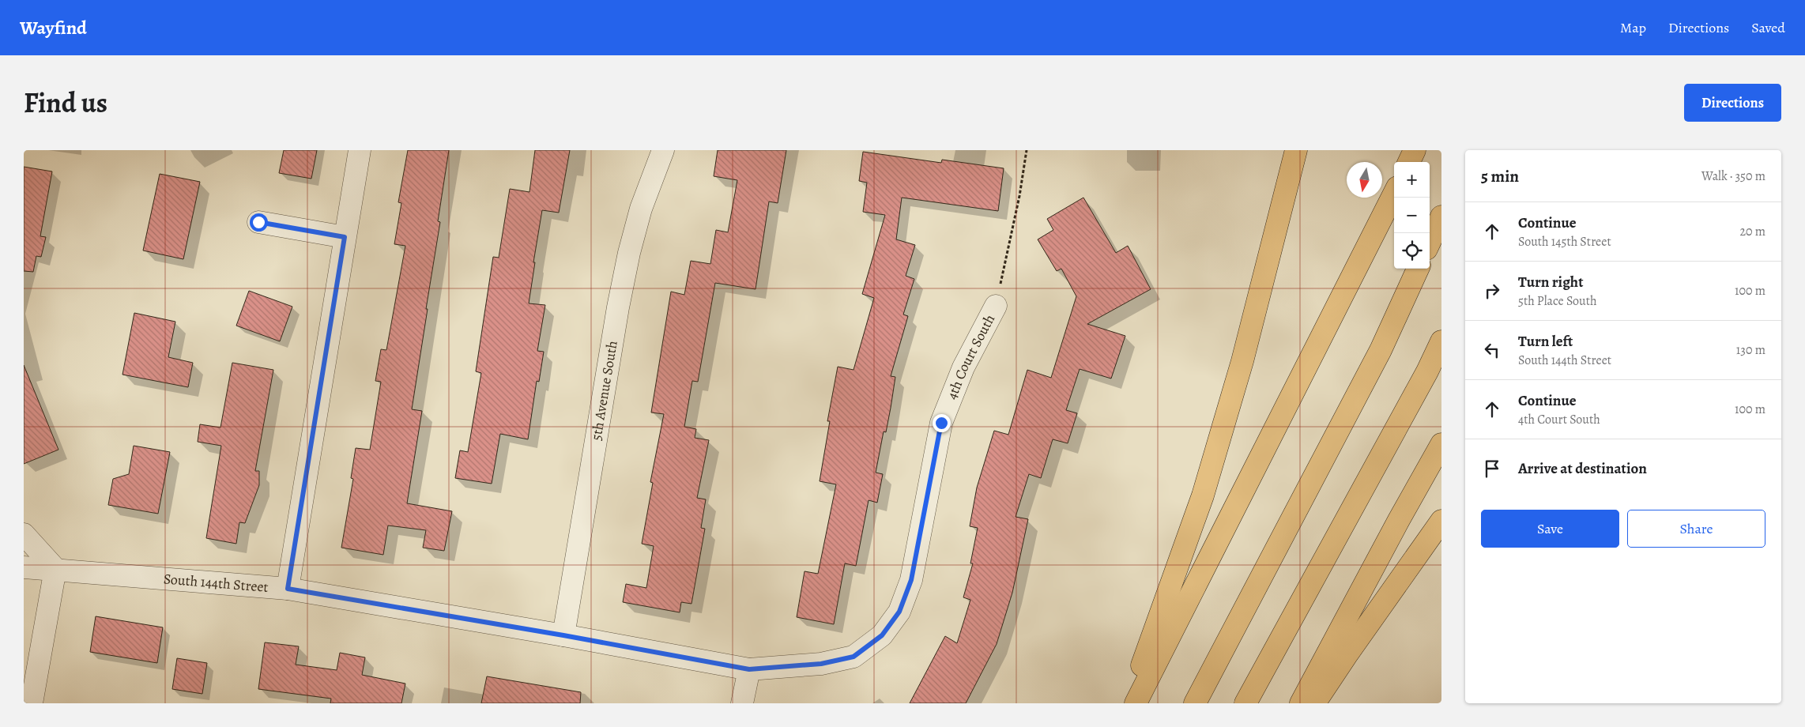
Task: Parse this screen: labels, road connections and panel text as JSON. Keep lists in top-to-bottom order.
{
  "streets": {
    "street": ["4th Court South", "5th Avenue South", "South 144th Street"]
  },
  "crossings": [
    ["4th Court South", "South 144th Street"],
    ["5th Avenue South", "South 144th Street"]
  ],
  "north": "bottom",
  "page": {
    "header": "Wayfind",
    "nav": ["Map", "Directions", "Saved"],
    "title": "Find us",
    "buttons": [
      "Directions",
      ["Save", "Share"]
    ],
    "heading": ["5 min", "Walk · 350 m"],
    "map_buttons": ["+", "−"],
    "list": [
      ["Continue", "South 145th Street", "20 m"],
      ["Turn right", "5th Place South", "100 m"],
      ["Turn left", "South 144th Street", "130 m"],
      ["Continue", "4th Court South", "100 m"],
      "Arrive at destination"
    ]
  }
}
